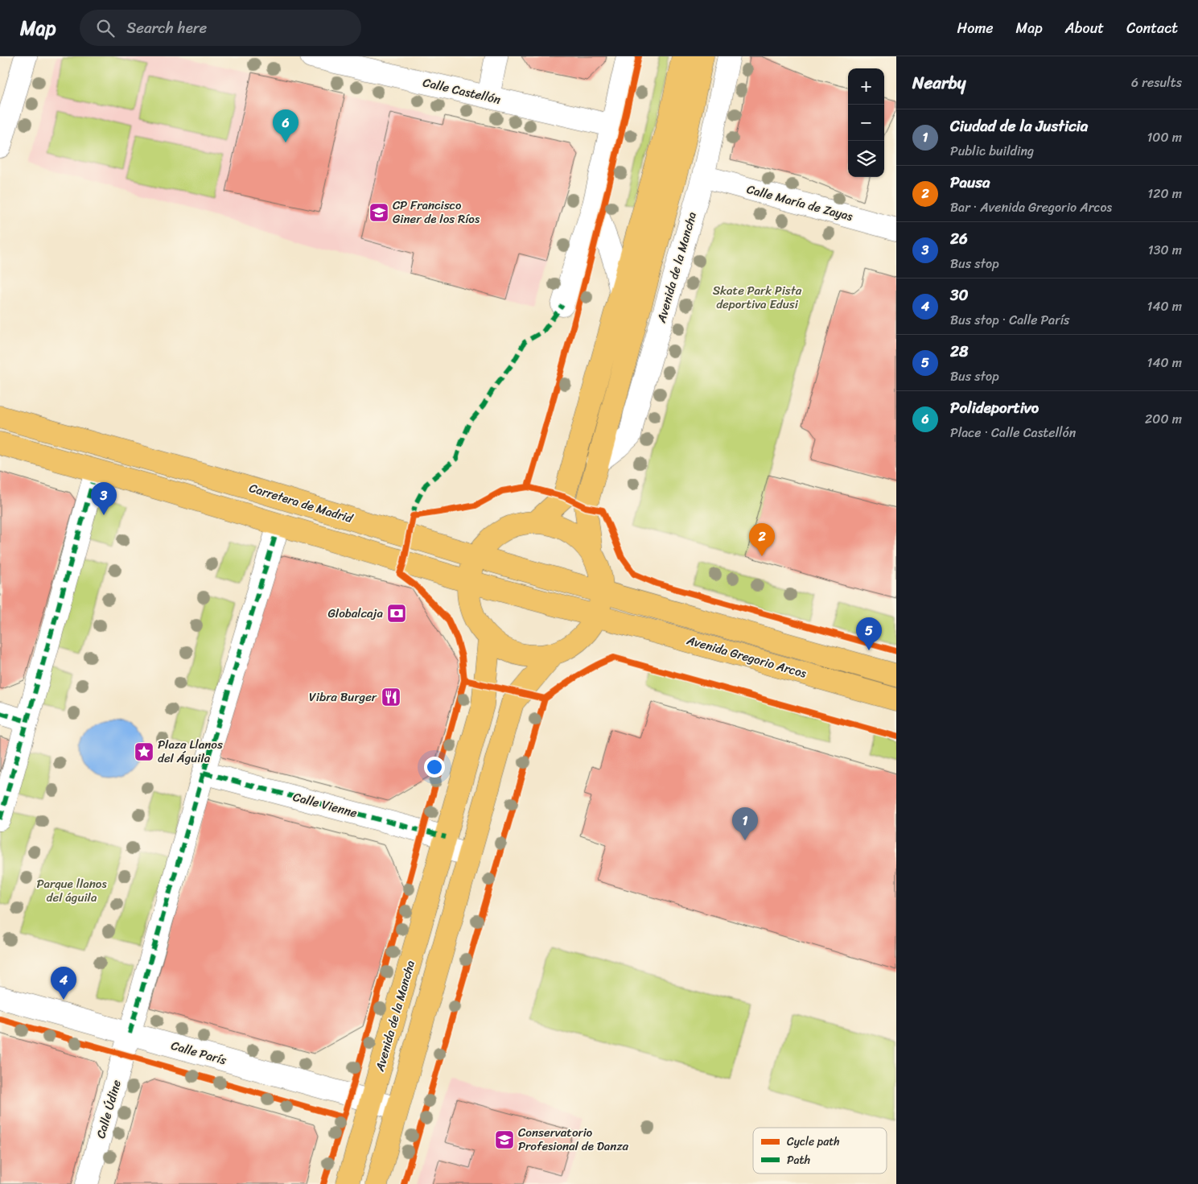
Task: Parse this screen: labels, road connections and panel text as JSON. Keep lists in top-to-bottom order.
{
  "streets": {
    "main road": ["Avenida de la Mancha", "Carretera de Madrid", "Avenida Gregorio Arcos"],
    "street": [
      "Calle Castellón",
      "Calle María de Zayas",
      "Calle Vienne",
      "Calle París",
      "Calle Údine"
    ]
  },
  "crossings": [
    ["Calle María de Zayas", "Avenida de la Mancha"],
    ["Avenida de la Mancha", "Carretera de Madrid"],
    ["Avenida de la Mancha", "Avenida Gregorio Arcos"],
    ["Avenida de la Mancha", "Calle Vienne"],
    ["Avenida de la Mancha", "Calle París"],
    ["Carretera de Madrid", "Avenida Gregorio Arcos"],
    ["Calle París", "Calle Údine"]
  ],
  "parks": ["Skate Park Pista deportiva Edusi", "Parque llanos del águila"],
  "places": {
    "school or university": ["CP Francisco Giner de los Ríos", "Conservatorio Profesional de Danza"],
    "bank": ["Globalcaja"],
    "restaurant": ["Vibra Burger"],
    "place": ["Plaza Llanos del Águila"]
  },
  "legend": ["Cycle path", "Path"],
  "page": {
    "header": "Map",
    "search": "Search here",
    "nav": [
      "Home",
      "Map",
      "About",
      "Contact"
    ],
    "heading": ["Nearby", "6 results"],
    "map_buttons": ["+", "−"],
    "list": [
      {
        "mark": "1",
        "name": "Ciudad de la Justicia",
        "note": "Public building",
        "value": "100 m"
      },
      {
        "mark": "2",
        "name": "Pausa",
        "note": "Bar · Avenida Gregorio Arcos",
        "value": "120 m"
      },
      {
        "mark": "3",
        "name": "26",
        "note": "Bus stop",
        "value": "130 m"
      },
      {
        "mark": "4",
        "name": "30",
        "note": "Bus stop · Calle París",
        "value": "140 m"
      },
      {
        "mark": "5",
        "name": "28",
        "note": "Bus stop",
        "value": "140 m"
      },
      {
        "mark": "6",
        "name": "Polideportivo",
        "note": "Place · Calle Castellón",
        "value": "200 m"
      }
    ],
    "pins": [
      "6",
      "3",
      "2",
      "5",
      "1",
      "4"
    ]
  }
}
